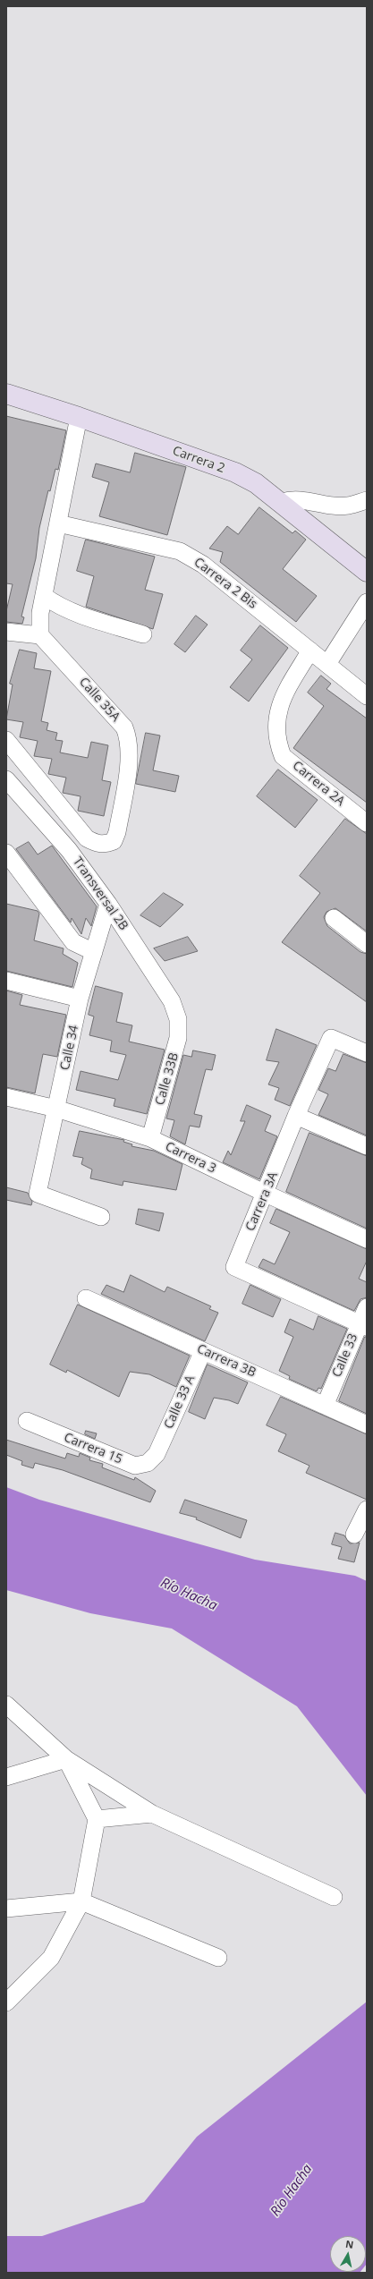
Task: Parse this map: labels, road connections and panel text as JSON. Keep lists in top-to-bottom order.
{
  "streets": {
    "street": [
      "Carrera 2",
      "Carrera 2 Bis",
      "Calle 35A",
      "Carrera 2A",
      "Transversal 2B",
      "Calle 34",
      "Calle 33B",
      "Carrera 3",
      "Carrera 3A",
      "Calle 33",
      "Carrera 3B",
      "Calle 33 A",
      "Carrera 15"
    ]
  },
  "crossings": [
    ["Carrera 2 Bis", "Carrera 2A"],
    ["Transversal 2B", "Calle 34"],
    ["Transversal 2B", "Calle 33B"],
    ["Calle 34", "Carrera 3"],
    ["Calle 33B", "Carrera 3"],
    ["Carrera 3", "Carrera 3A"],
    ["Carrera 3A", "Calle 33"],
    ["Calle 33", "Carrera 3B"],
    ["Carrera 3B", "Calle 33 A"],
    ["Calle 33 A", "Carrera 15"]
  ],
  "water": ["Río Hacha"],
  "north": "top"
}
